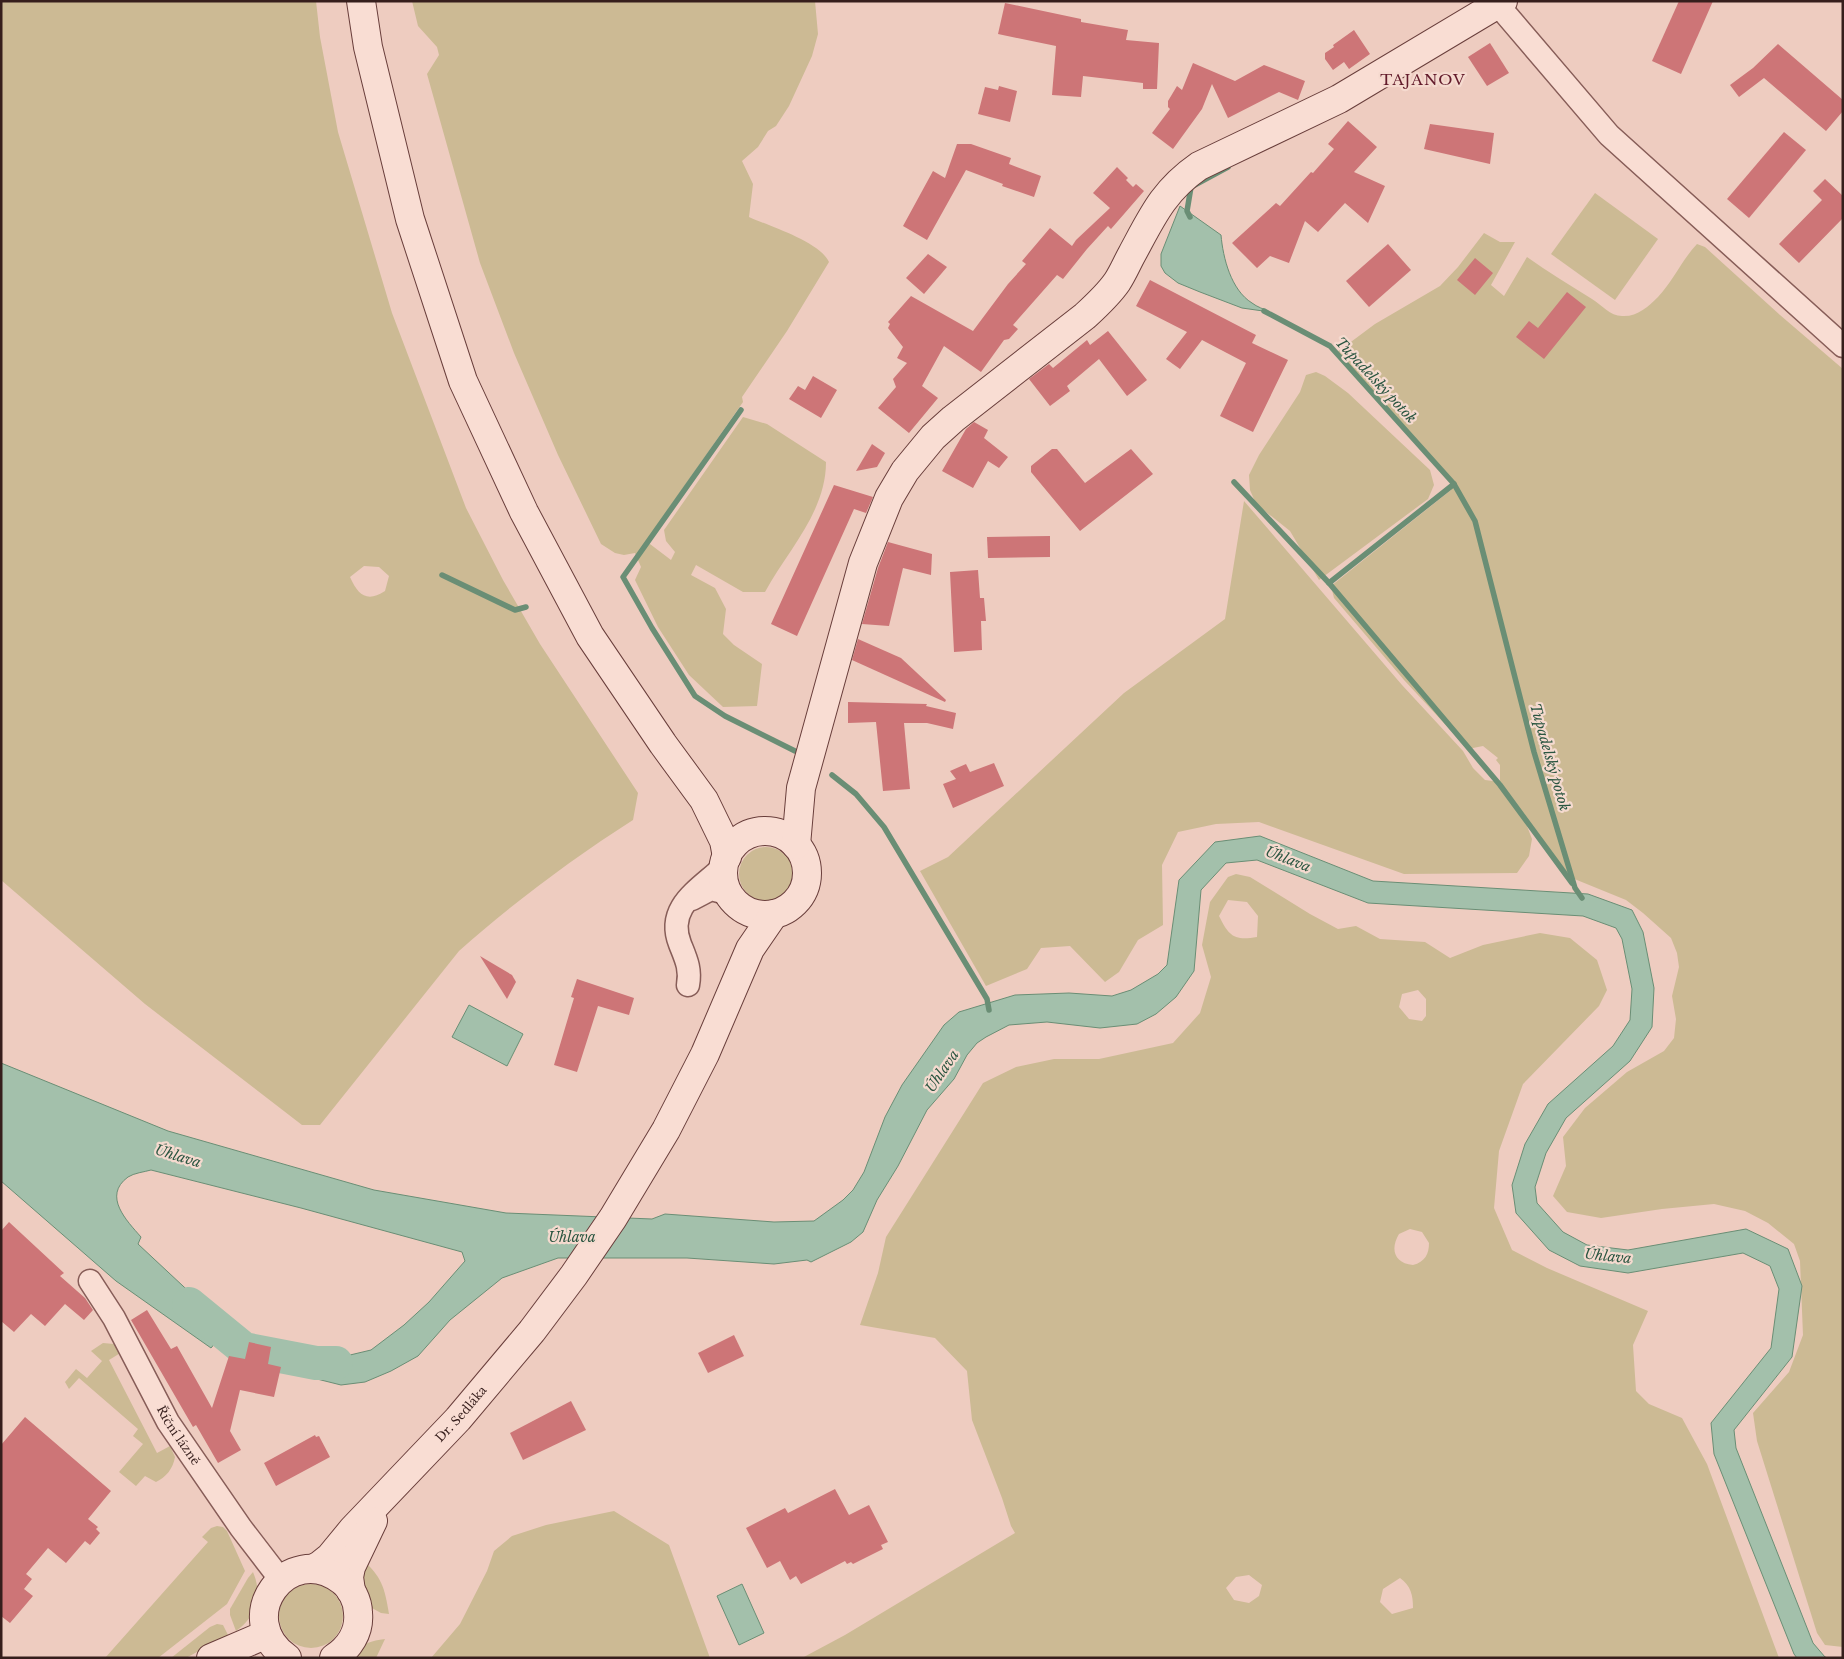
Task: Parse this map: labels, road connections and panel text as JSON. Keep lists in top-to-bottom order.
{
  "streets": {
    "main road": ["Dr. Sedláka"],
    "street": ["Říční lázně"]
  },
  "crossings": [
    ["Dr. Sedláka", "Říční lázně"]
  ],
  "districts": ["TAJANOV"],
  "water": ["Tupadelský potok", "Úhlava"]
}
